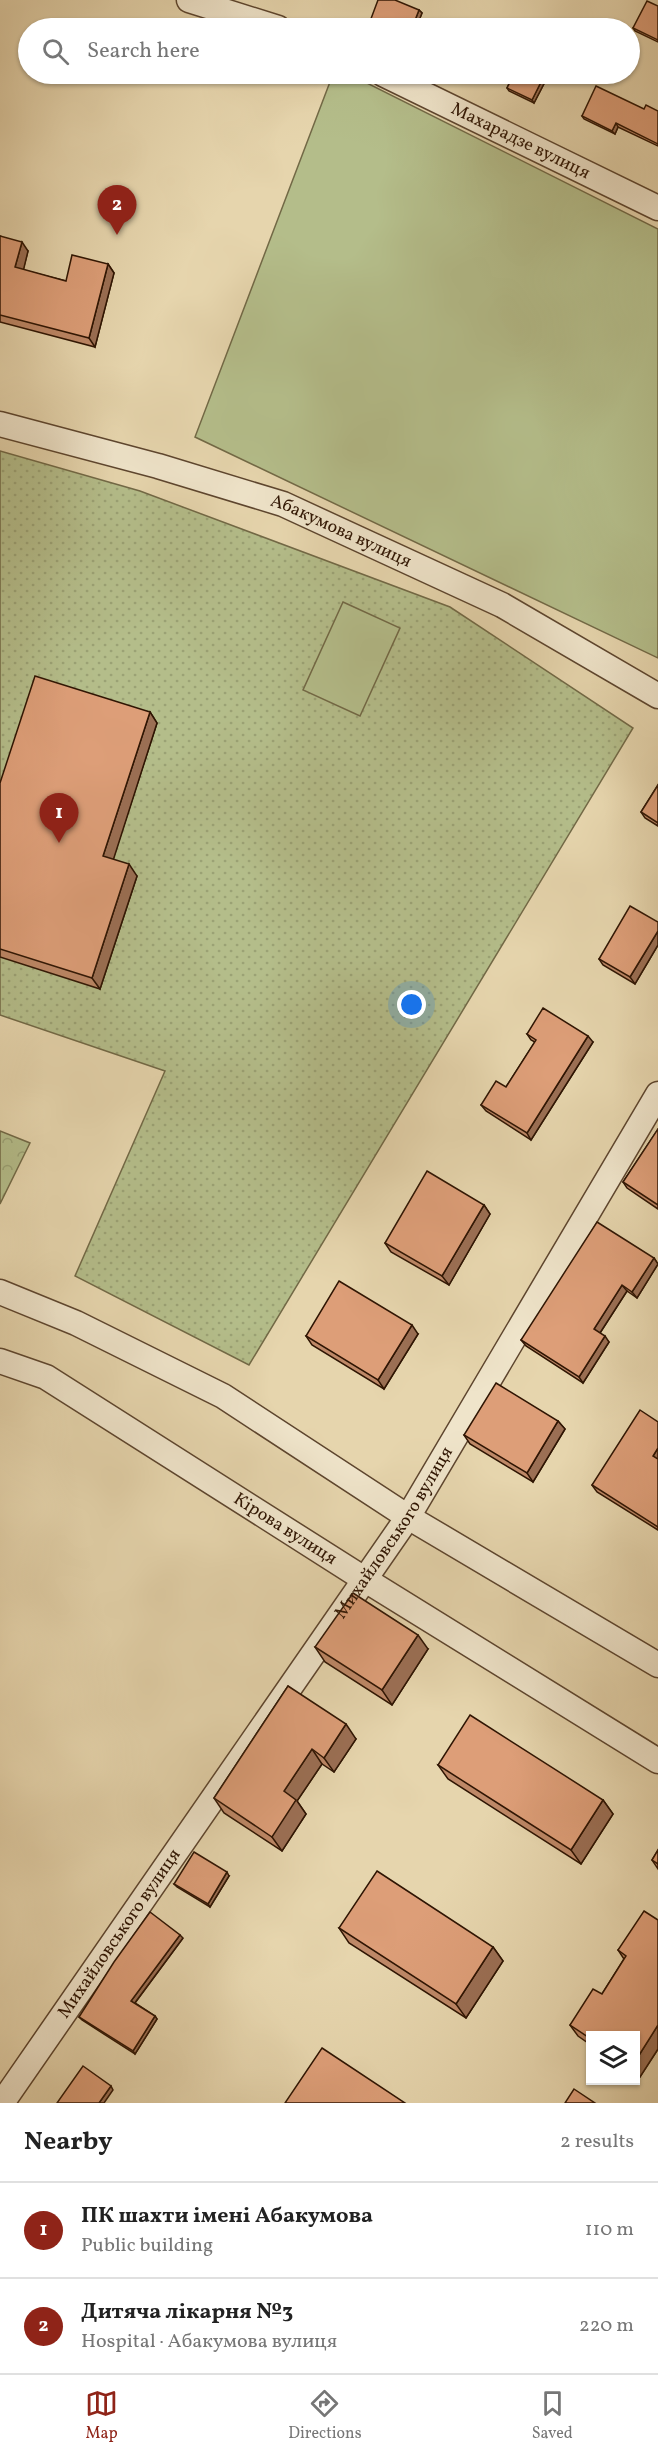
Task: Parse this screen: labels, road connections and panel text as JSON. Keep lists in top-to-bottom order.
{
  "streets": {
    "street": [
      "Махарадзе вулиця",
      "Абакумова вулиця",
      "Кірова вулиця",
      "Михайловського вулиця"
    ]
  },
  "crossings": [
    ["Кірова вулиця", "Михайловського вулиця"]
  ],
  "page": {
    "search": "Search here",
    "pins": ["2", "1"],
    "heading": ["Nearby", "2 results"],
    "list": [
      {
        "mark": "1",
        "name": "ПК шахти імені Абакумова",
        "note": "Public building",
        "value": "110 m"
      },
      {
        "mark": "2",
        "name": "Дитяча лікарня №3",
        "note": "Hospital · Абакумова вулиця",
        "value": "220 m"
      }
    ],
    "nav": ["Map", "Directions", "Saved"]
  }
}
